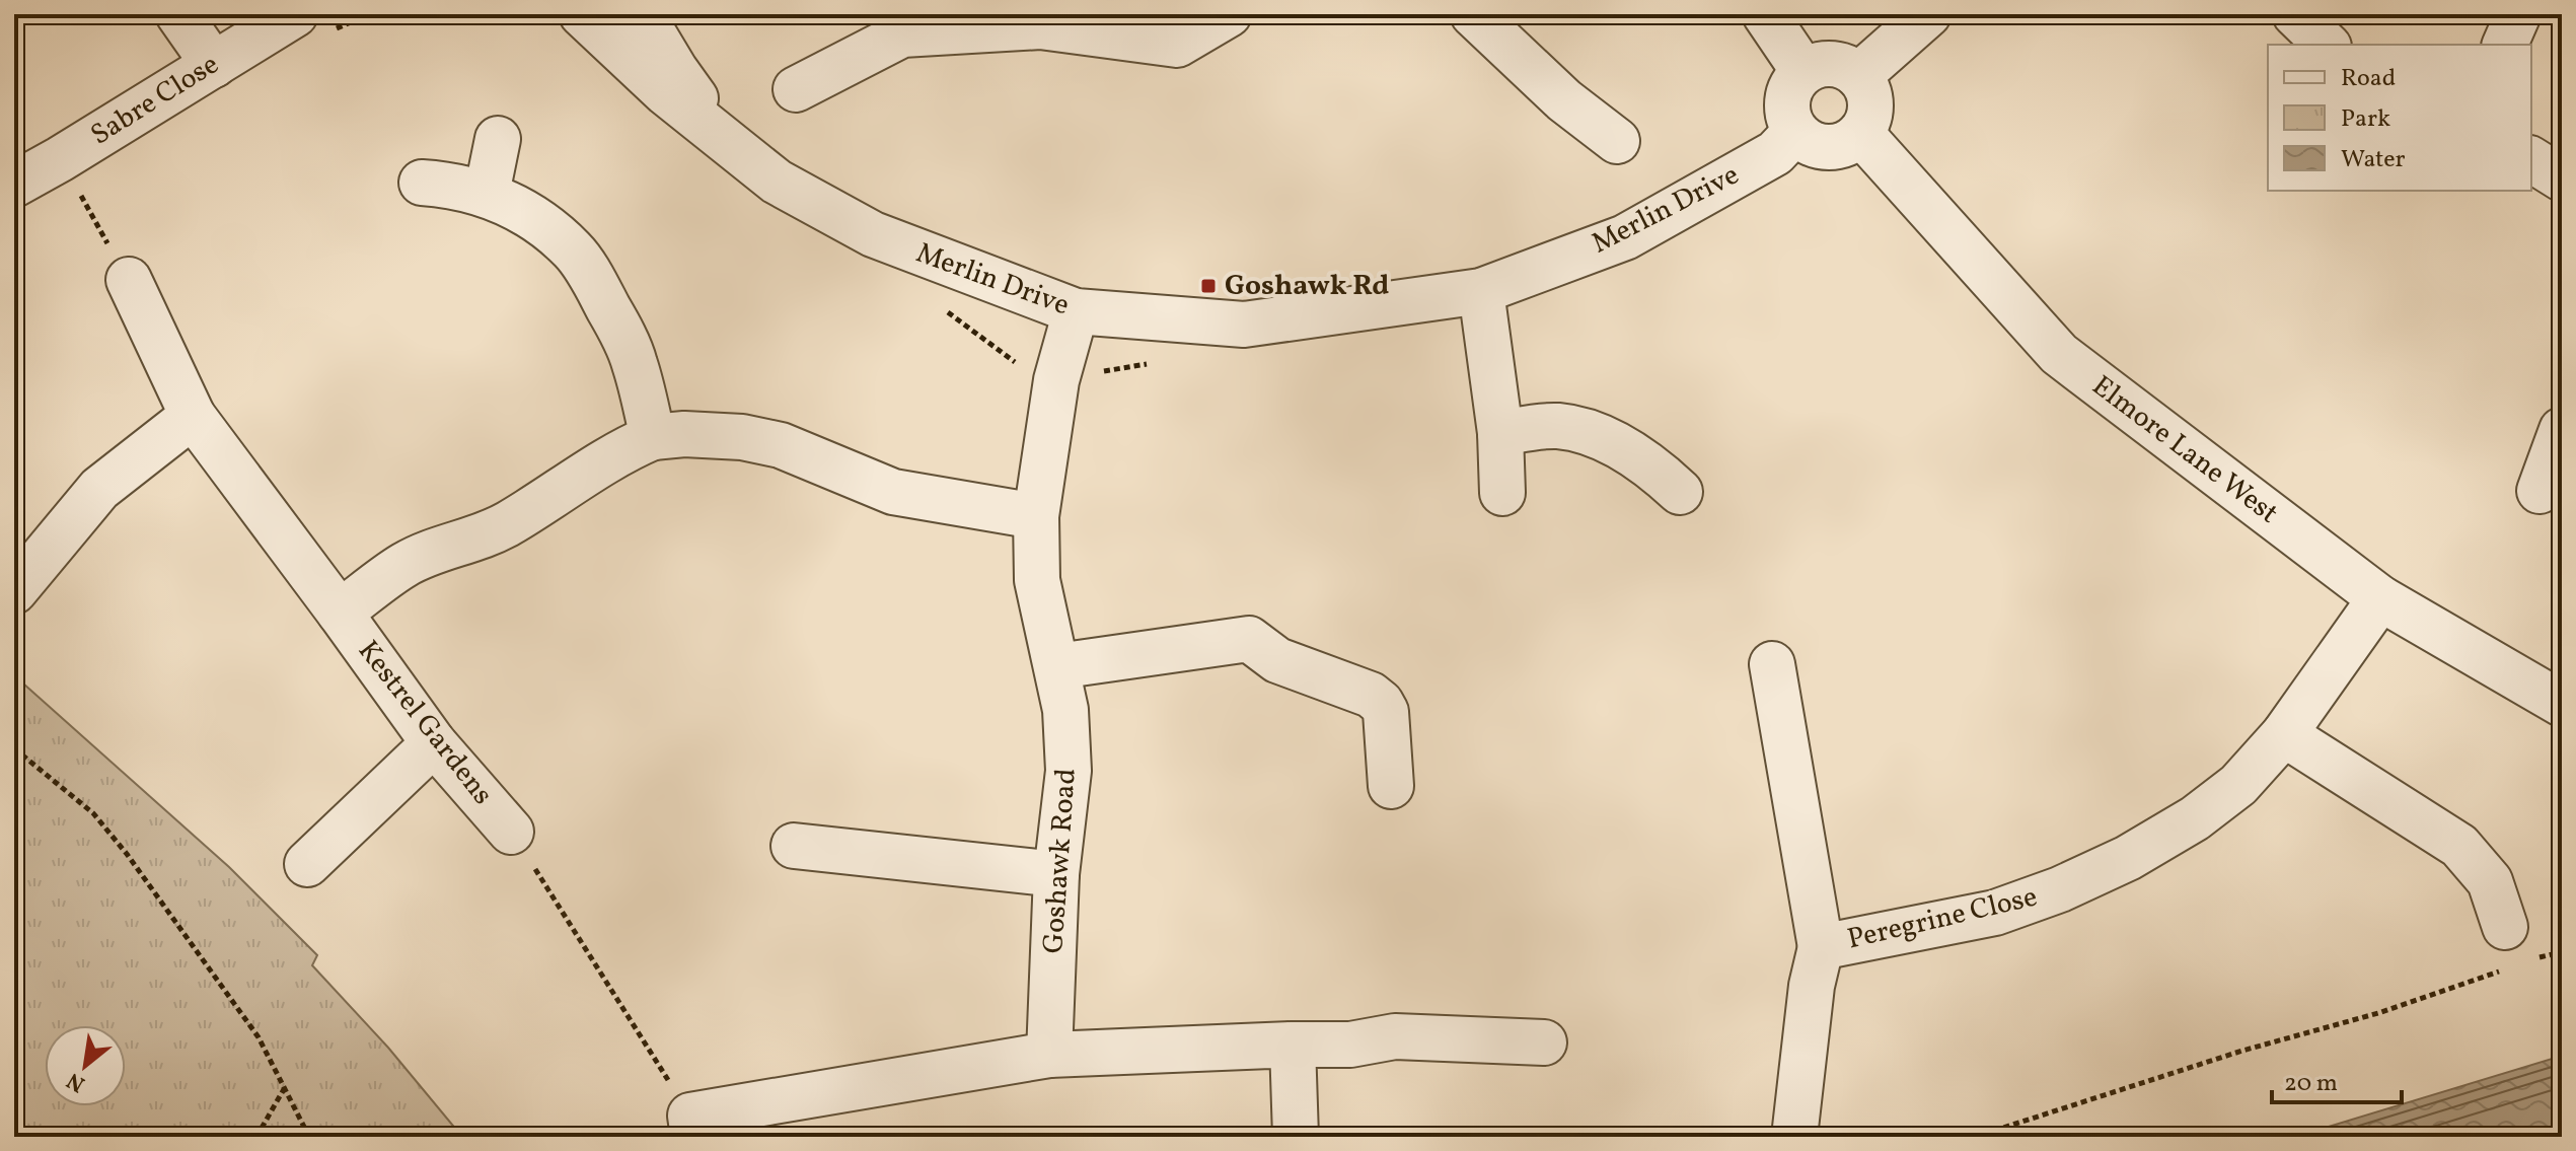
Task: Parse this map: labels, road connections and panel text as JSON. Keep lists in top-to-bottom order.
{
  "streets": {
    "street": [
      "Sabre Close",
      "Merlin Drive",
      "Elmore Lane West",
      "Kestrel Gardens",
      "Goshawk Road",
      "Peregrine Close"
    ]
  },
  "crossings": [
    ["Merlin Drive", "Elmore Lane West"],
    ["Merlin Drive", "Goshawk Road"],
    ["Elmore Lane West", "Peregrine Close"],
    ["Kestrel Gardens", "Goshawk Road"]
  ],
  "places": {
    "transit": ["Goshawk Rd"]
  },
  "legend": ["Road", "Park", "Water"],
  "scale_bar": "20 m",
  "north": "bottom left"
}
